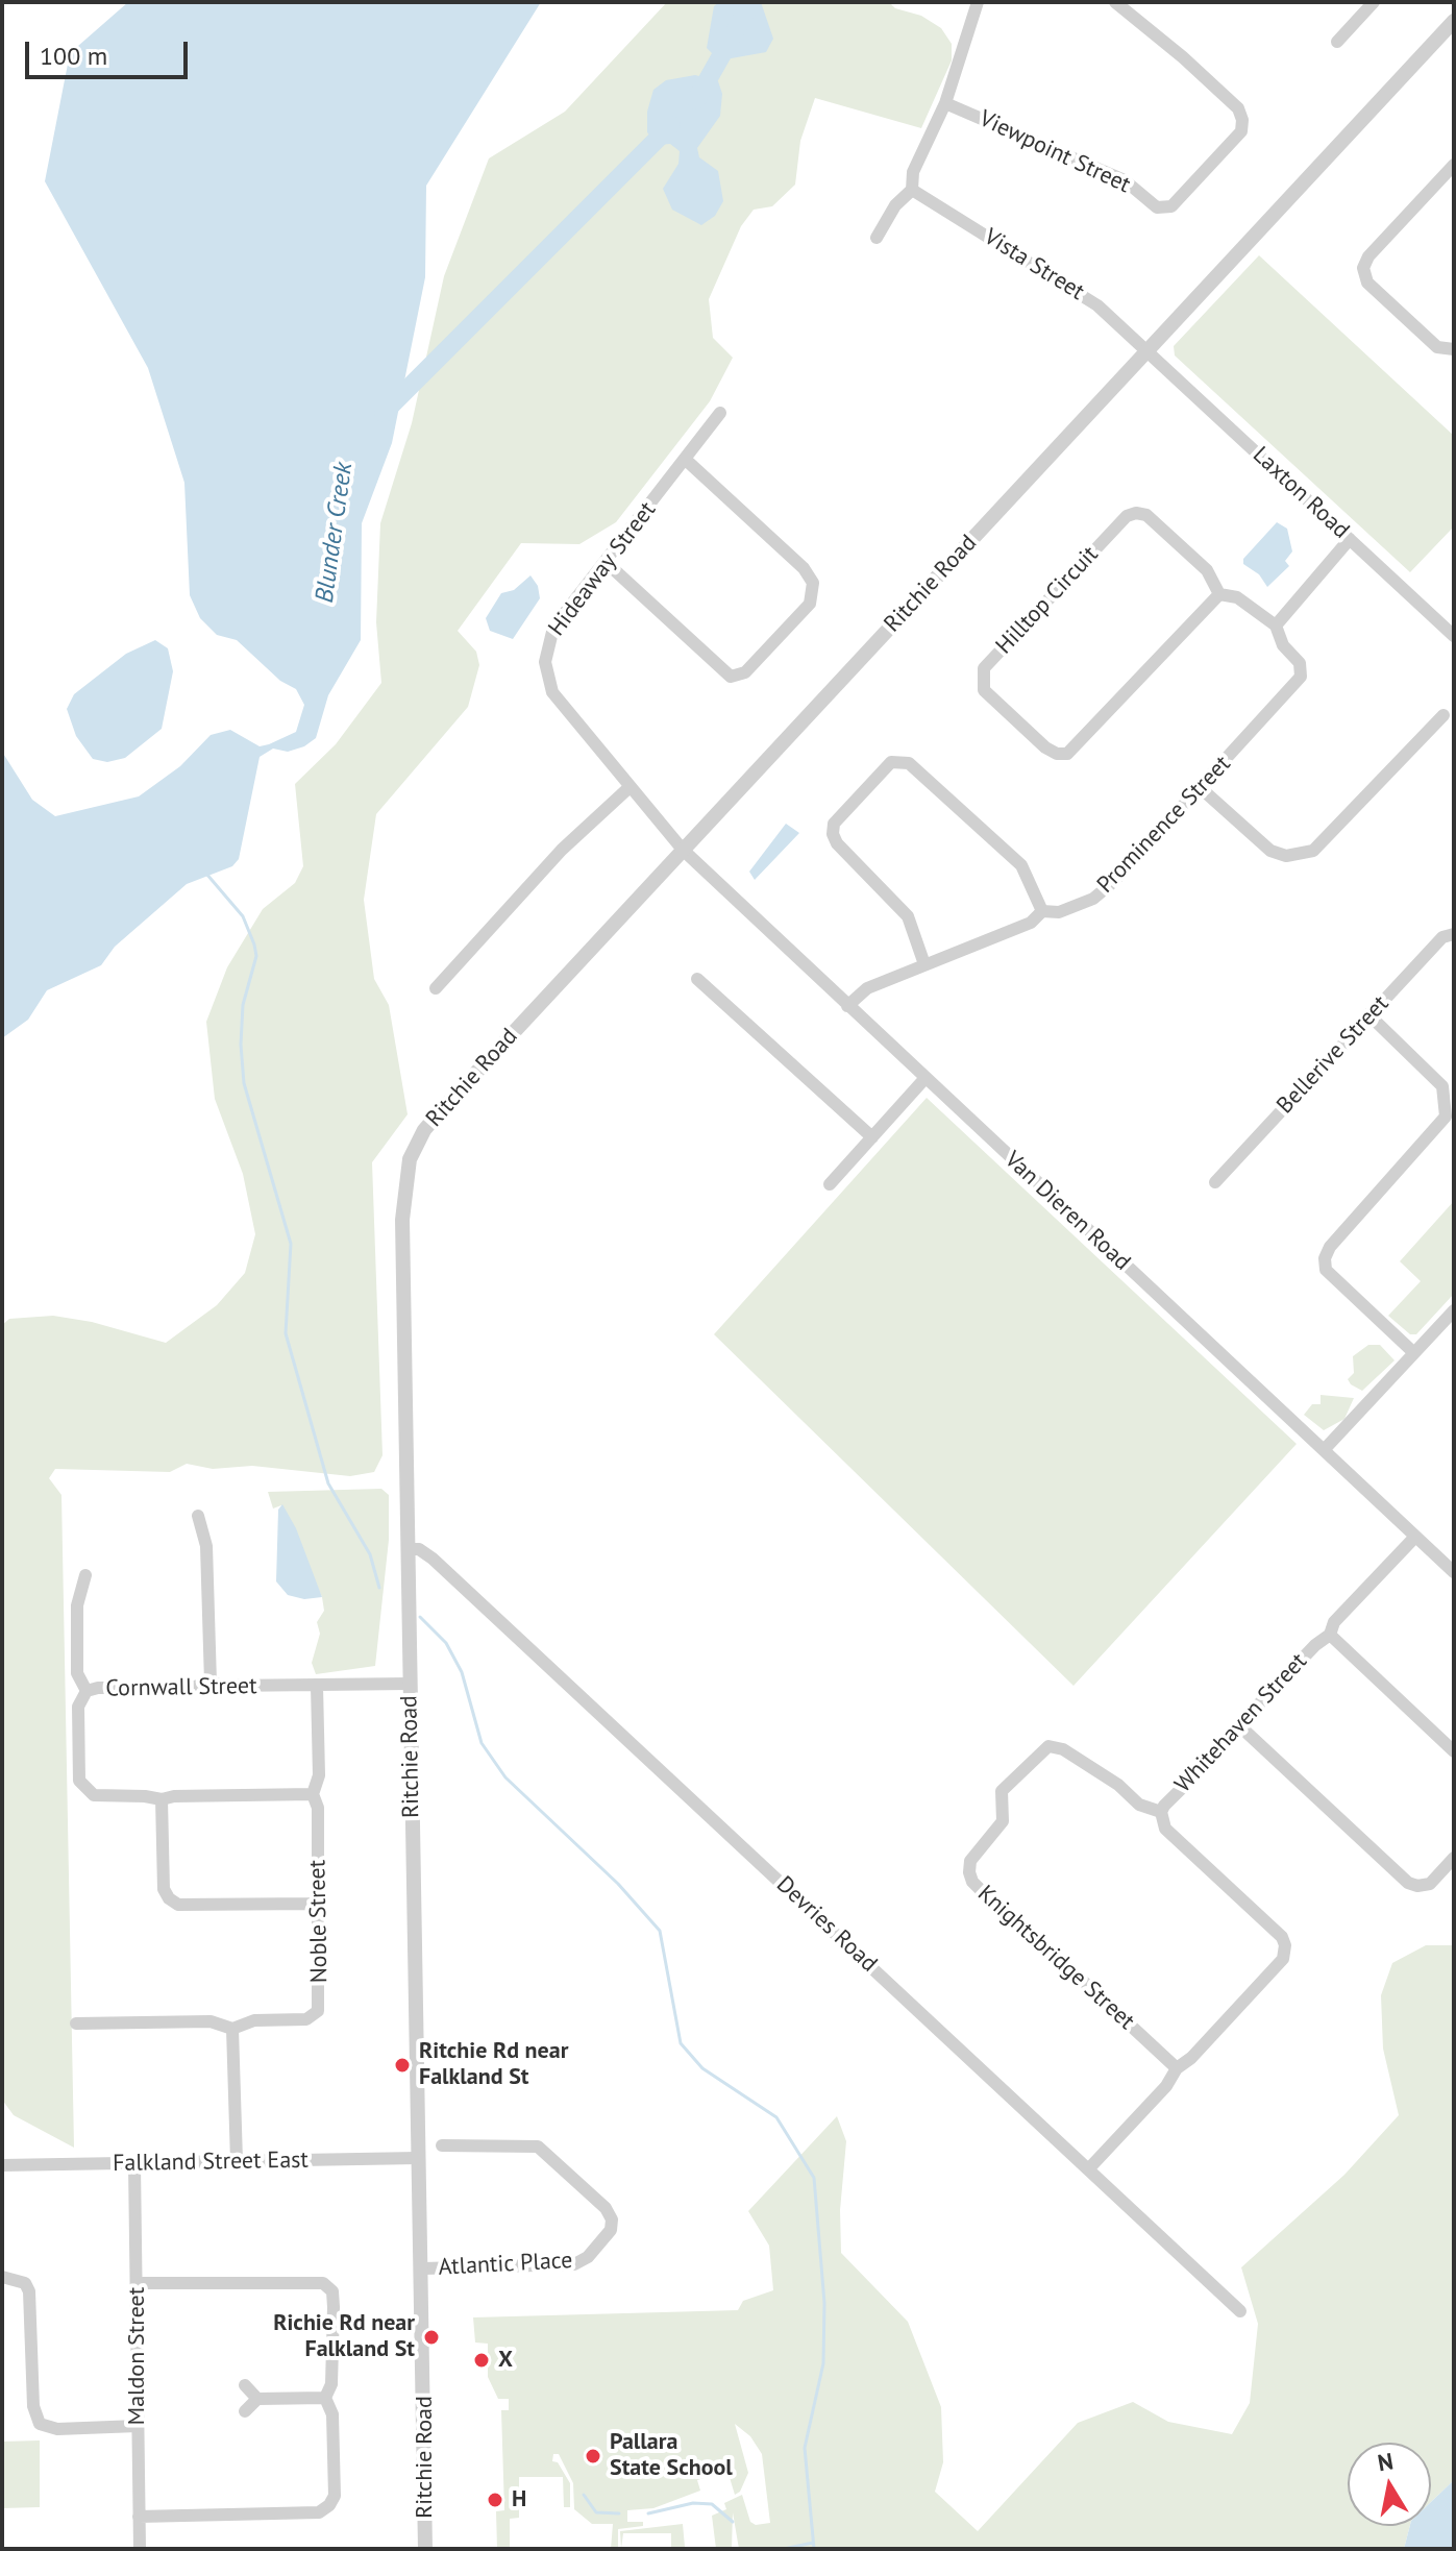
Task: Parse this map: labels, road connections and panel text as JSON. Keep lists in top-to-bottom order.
{
  "streets": {
    "street": [
      "Viewpoint Street",
      "Vista Street",
      "Laxton Road",
      "Hideaway Street",
      "Ritchie Road",
      "Hilltop Circuit",
      "Prominence Street",
      "Bellerive Street",
      "Van Dieren Road",
      "Cornwall Street",
      "Whitehaven Street",
      "Noble Street",
      "Devries Road",
      "Knightsbridge Street",
      "Falkland Street East",
      "Atlantic Place",
      "Maldon Street"
    ]
  },
  "crossings": [
    ["Vista Street", "Laxton Road"],
    ["Vista Street", "Ritchie Road"],
    ["Laxton Road", "Ritchie Road"],
    ["Hideaway Street", "Ritchie Road"],
    ["Hideaway Street", "Van Dieren Road"],
    ["Ritchie Road", "Van Dieren Road"],
    ["Ritchie Road", "Cornwall Street"],
    ["Ritchie Road", "Devries Road"],
    ["Ritchie Road", "Falkland Street East"],
    ["Ritchie Road", "Atlantic Place"],
    ["Prominence Street", "Van Dieren Road"],
    ["Van Dieren Road", "Whitehaven Street"],
    ["Cornwall Street", "Noble Street"],
    ["Whitehaven Street", "Devries Road"],
    ["Whitehaven Street", "Knightsbridge Street"],
    ["Falkland Street East", "Maldon Street"]
  ],
  "water": ["Blunder Creek"],
  "places": [
    "Ritchie Rd near Falkland St",
    "Richie Rd near Falkland St",
    "X",
    "Pallara State School",
    "H"
  ],
  "scale_bar": "100 m",
  "north": "top"
}
